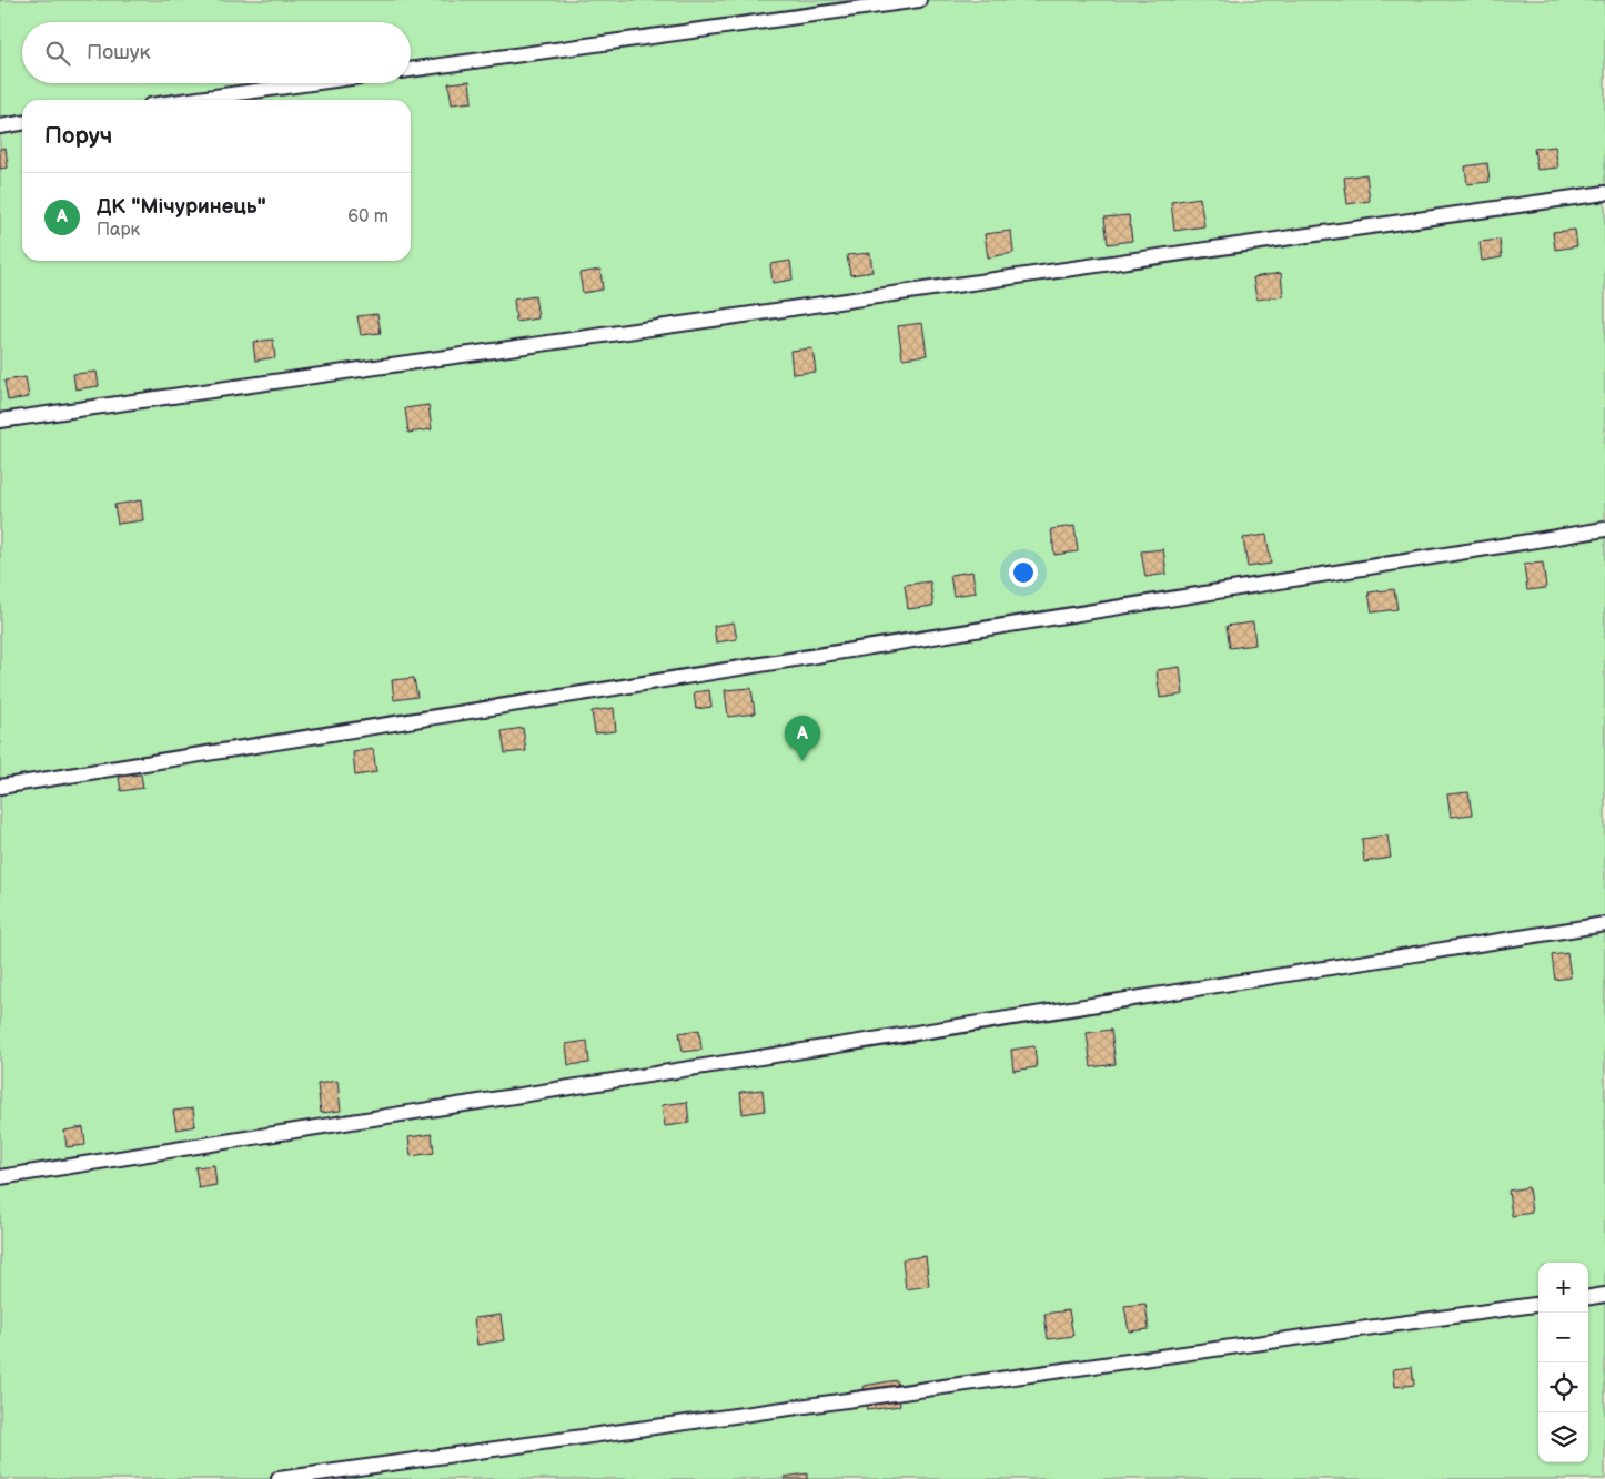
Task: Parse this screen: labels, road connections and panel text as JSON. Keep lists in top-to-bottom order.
{
  "page": {
    "search": "Пошук",
    "heading": "Поруч",
    "list": [
      {
        "mark": "A",
        "name": "ДК \"Мічуринець\"",
        "note": "Парк",
        "value": "60 m"
      }
    ],
    "pins": "A",
    "map_buttons": ["+", "−"]
  }
}
